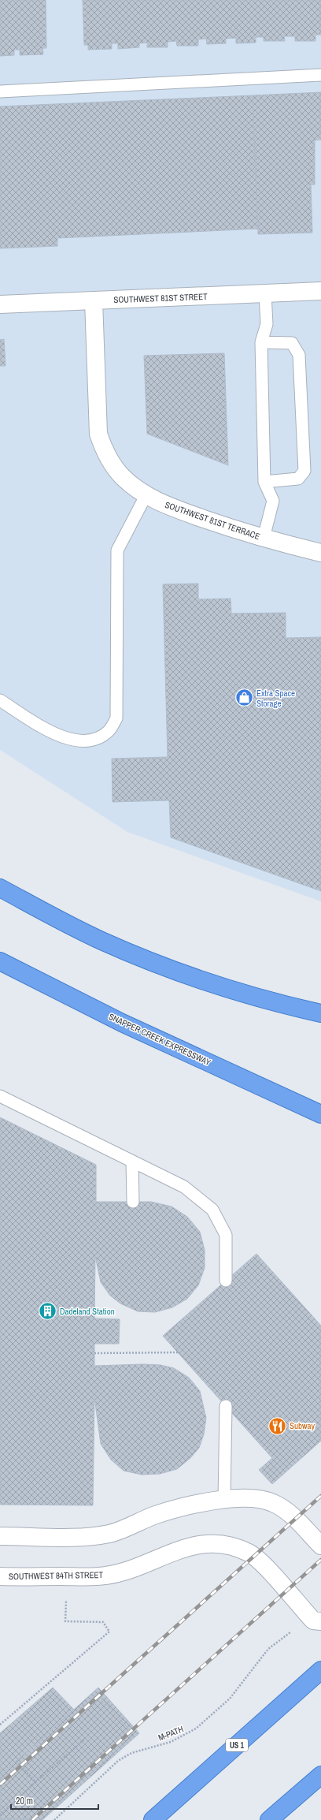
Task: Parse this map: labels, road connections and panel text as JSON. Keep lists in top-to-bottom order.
{
  "streets": {
    "highway": ["SNAPPER CREEK EXPRESSWAY", "US 1"],
    "street": ["SOUTHWEST 81ST STREET", "SOUTHWEST 81ST TERRACE", "SOUTHWEST 84TH STREET"],
    "path": ["M-PATH"]
  },
  "crossings": [
    ["SOUTHWEST 81ST STREET", "SOUTHWEST 81ST TERRACE"]
  ],
  "places": {
    "shop": ["Extra Space Storage"],
    "building": ["Dadeland Station"],
    "restaurant": ["Subway"]
  },
  "scale_bar": "20 m"
}
